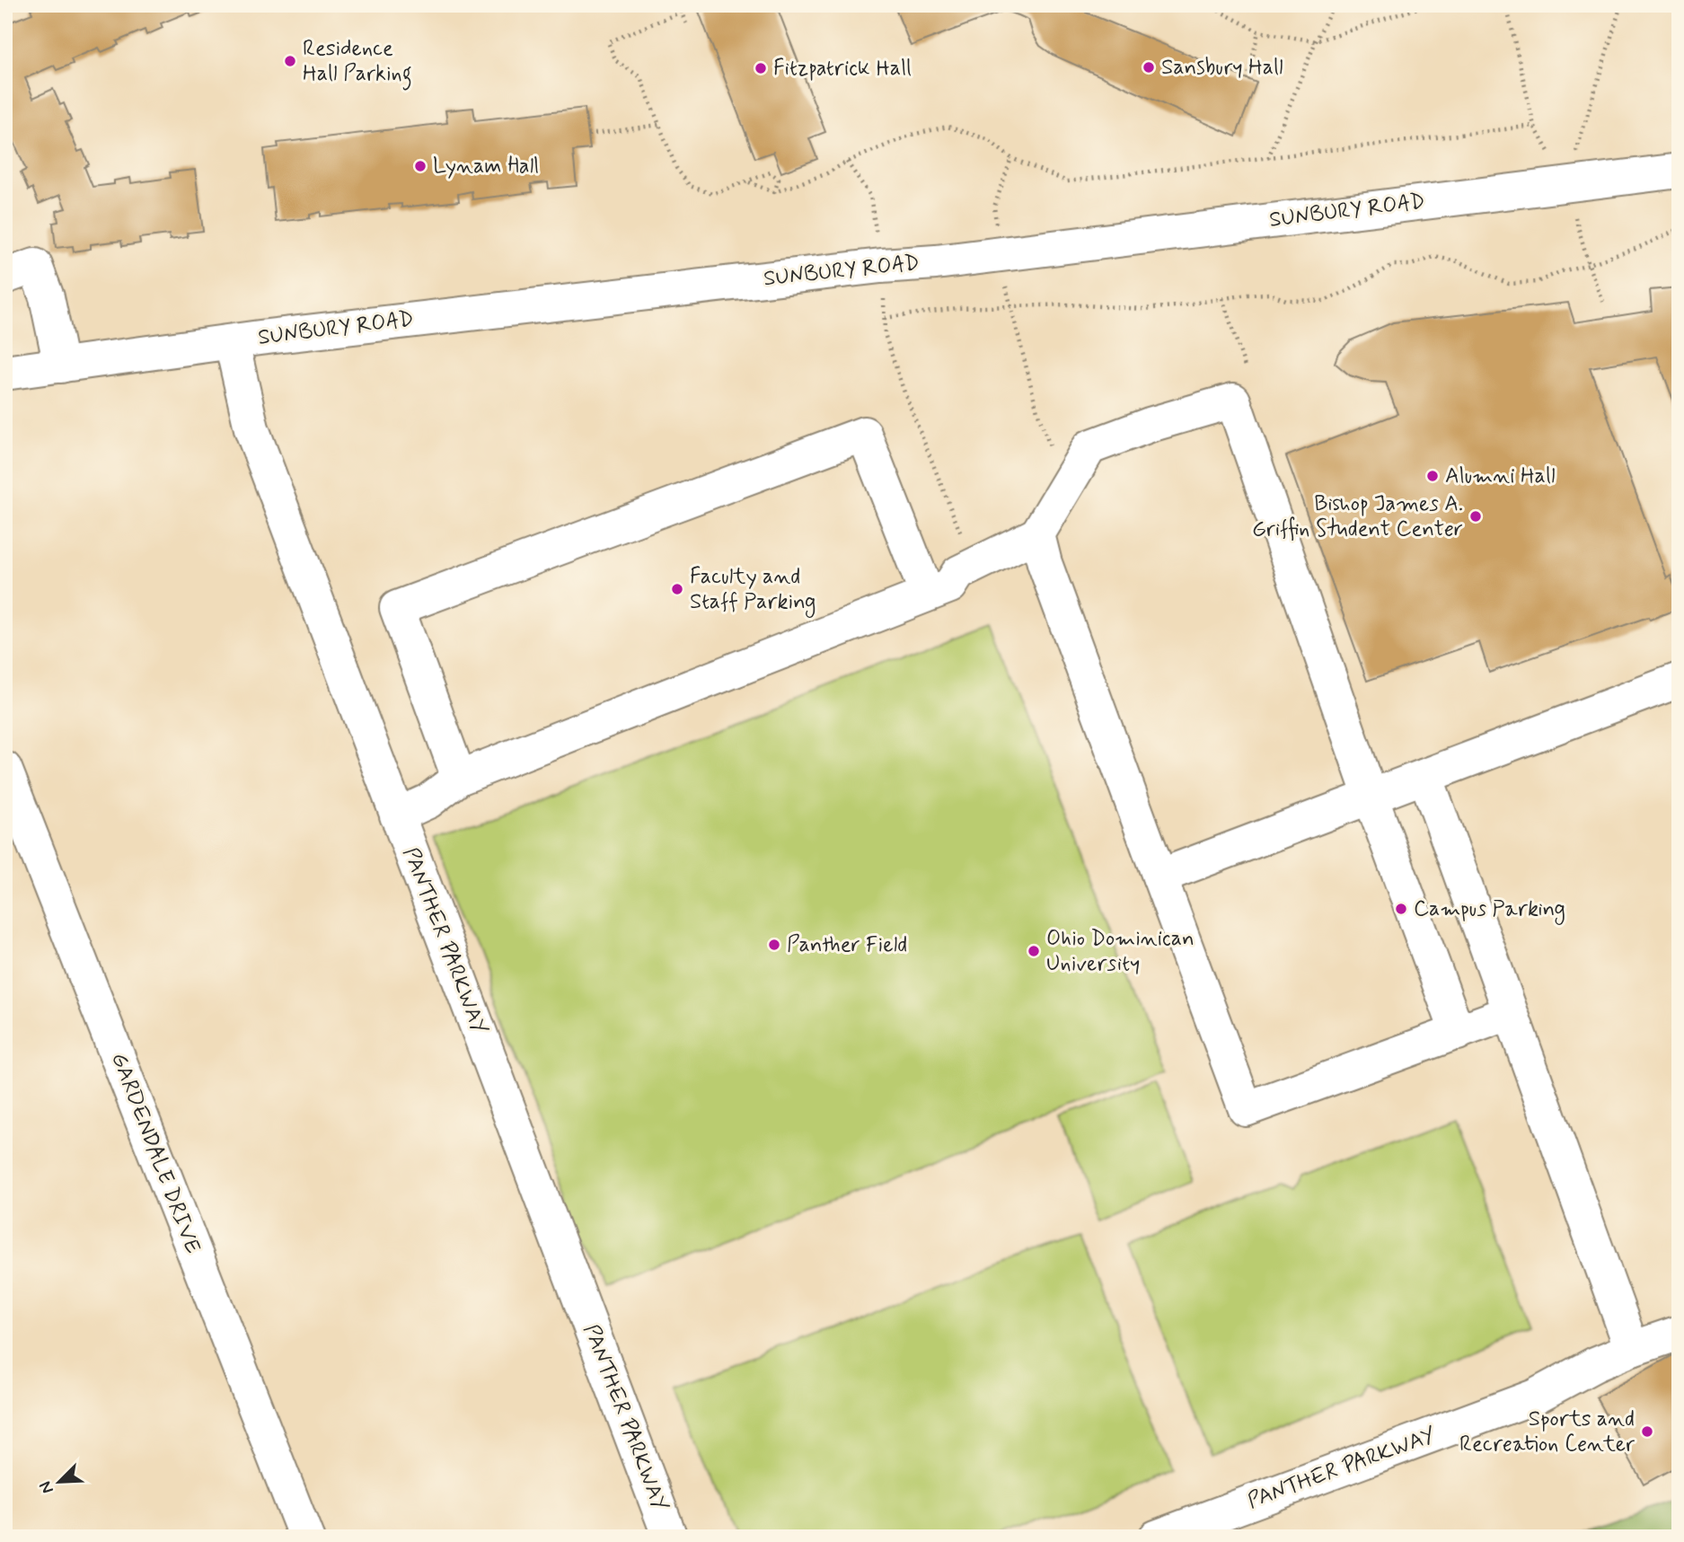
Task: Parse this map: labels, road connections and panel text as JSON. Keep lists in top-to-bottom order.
{
  "streets": {
    "main road": ["SUNBURY ROAD", "PANTHER PARKWAY", "GARDENDALE DRIVE"]
  },
  "crossings": [
    ["SUNBURY ROAD", "PANTHER PARKWAY"]
  ],
  "places": [
    "Residence Hall Parking",
    "Sansbury Hall",
    "Fitzpatrick Hall",
    "Lynam Hall",
    "Alumni Hall",
    "Bishop James A. Griffin Student Center",
    "Faculty and Staff Parking",
    "Campus Parking",
    "Panther Field",
    "Ohio Dominican University",
    "Sports and Recreation Center"
  ],
  "north": "bottom left"
}
